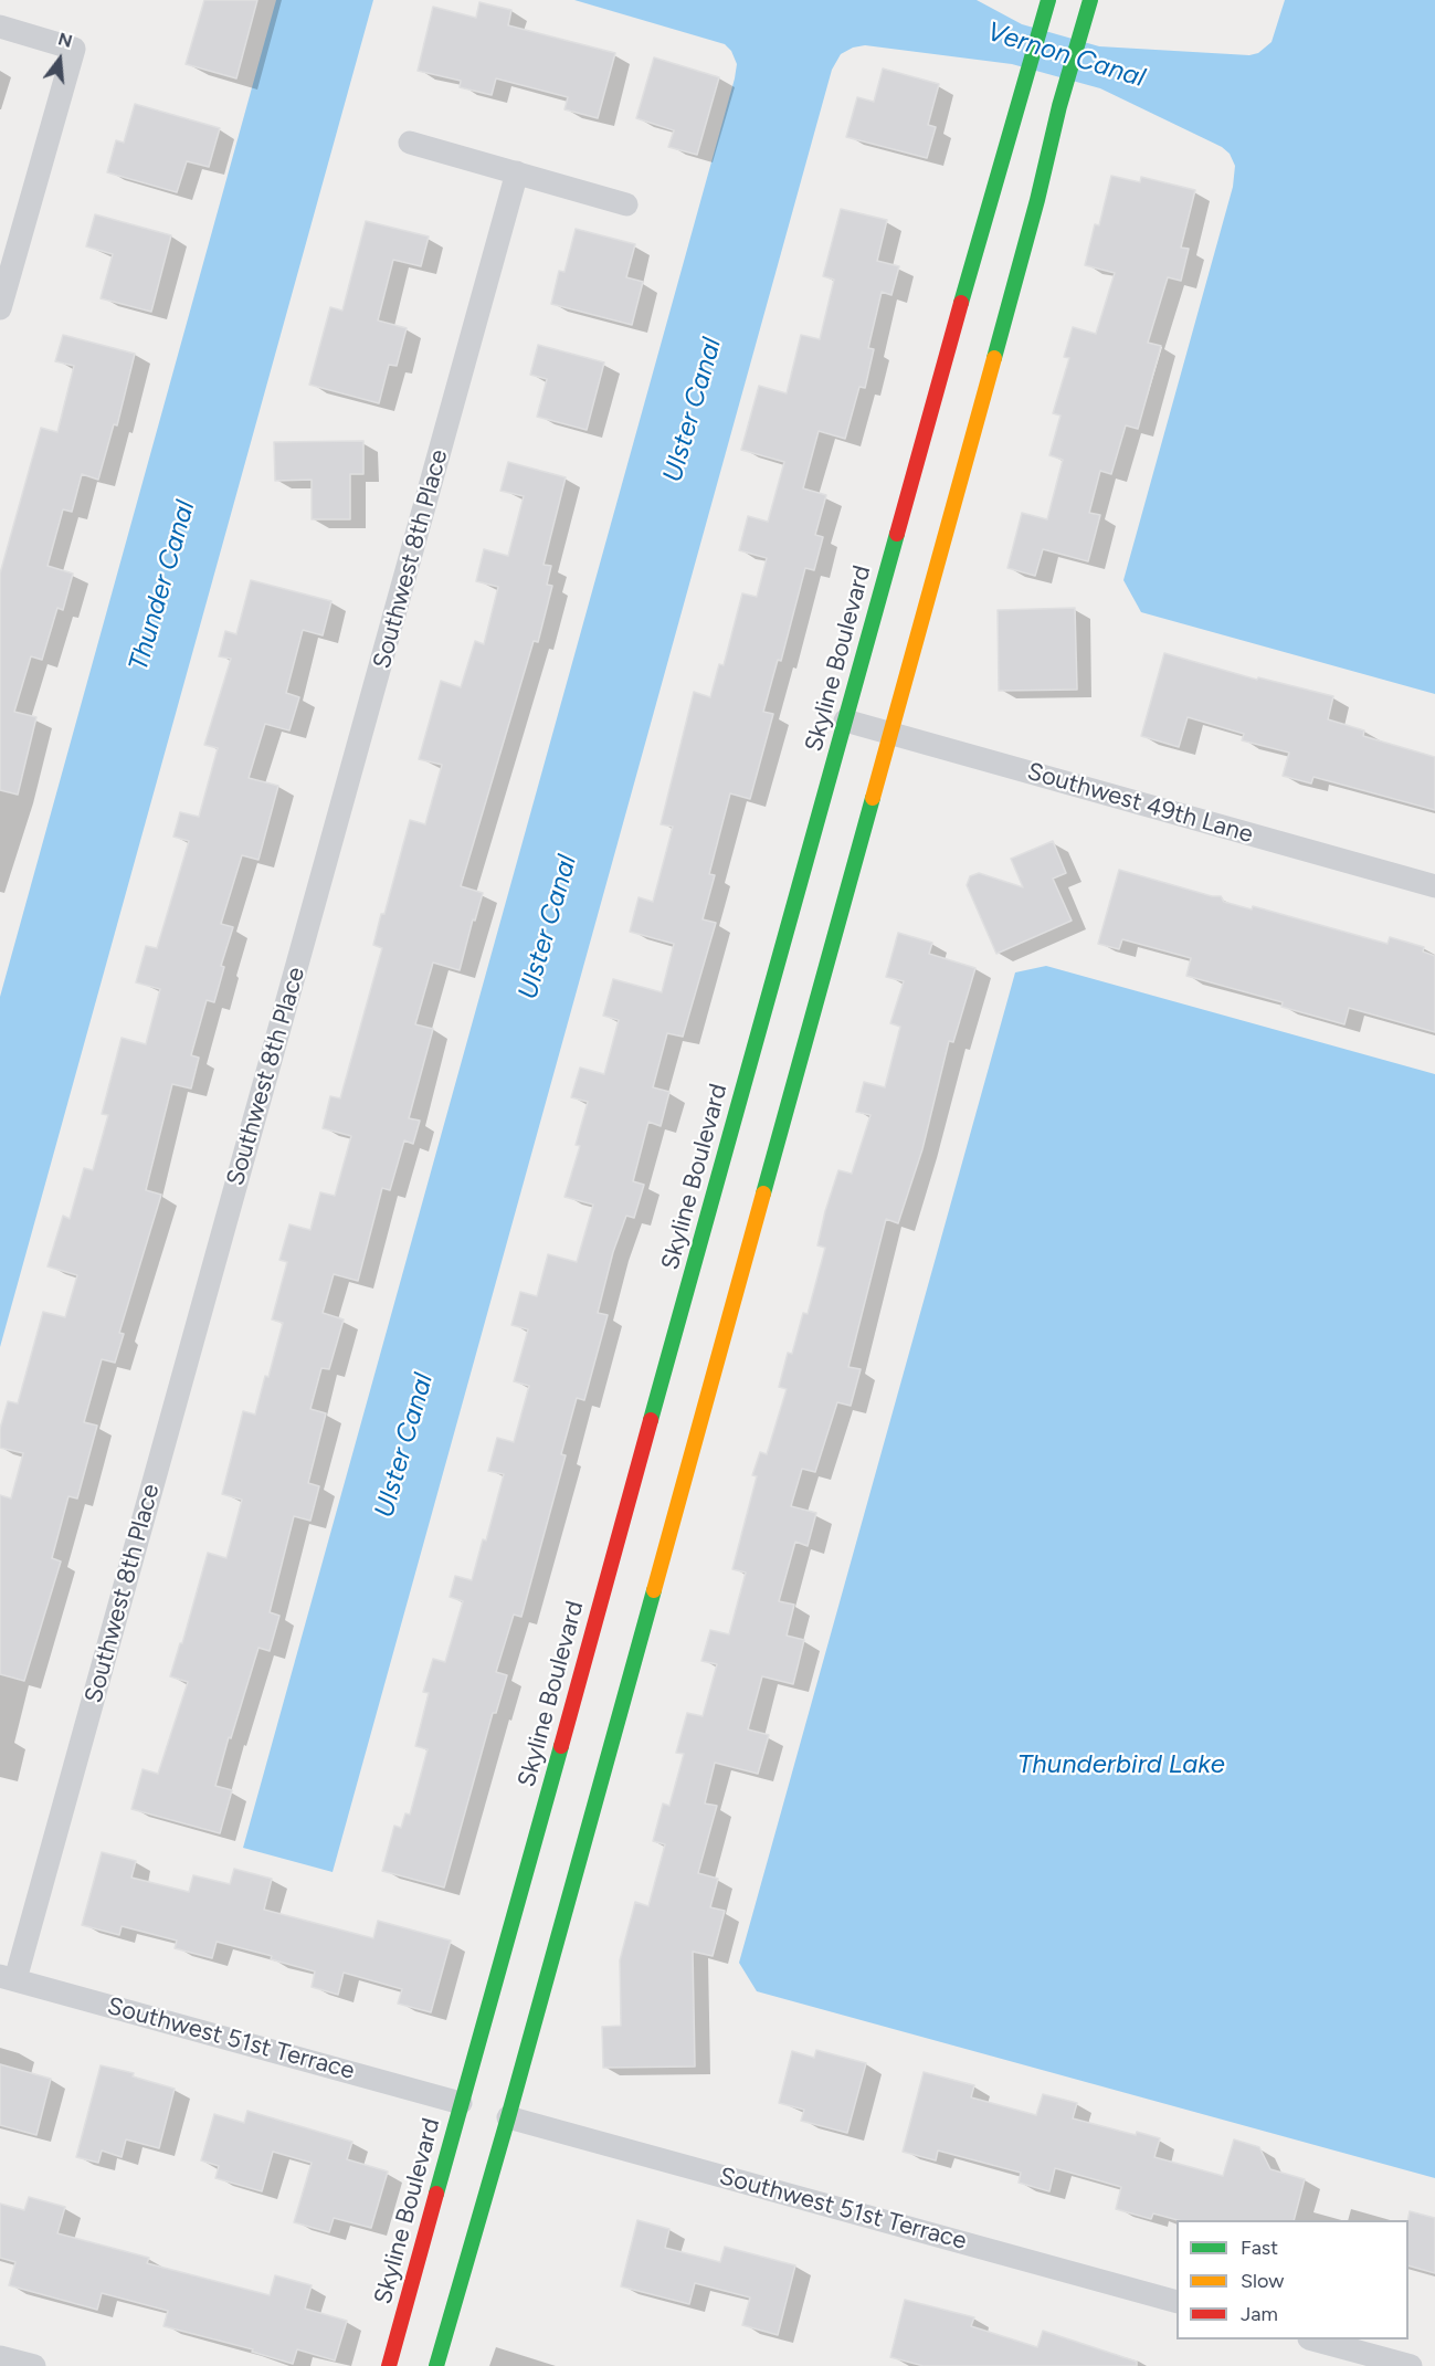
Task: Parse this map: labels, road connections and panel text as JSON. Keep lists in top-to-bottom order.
{
  "streets": {
    "street": [
      "Southwest 8th Place",
      "Skyline Boulevard",
      "Southwest 49th Lane",
      "Southwest 51st Terrace"
    ]
  },
  "crossings": [
    ["Southwest 8th Place", "Southwest 51st Terrace"],
    ["Skyline Boulevard", "Southwest 49th Lane"],
    ["Skyline Boulevard", "Southwest 51st Terrace"]
  ],
  "water": [
    "Vernon Canal",
    "Ulster Canal",
    "Thunder Canal",
    "Thunderbird Lake"
  ],
  "legend": ["Fast", "Slow", "Jam"],
  "north": "top"
}
